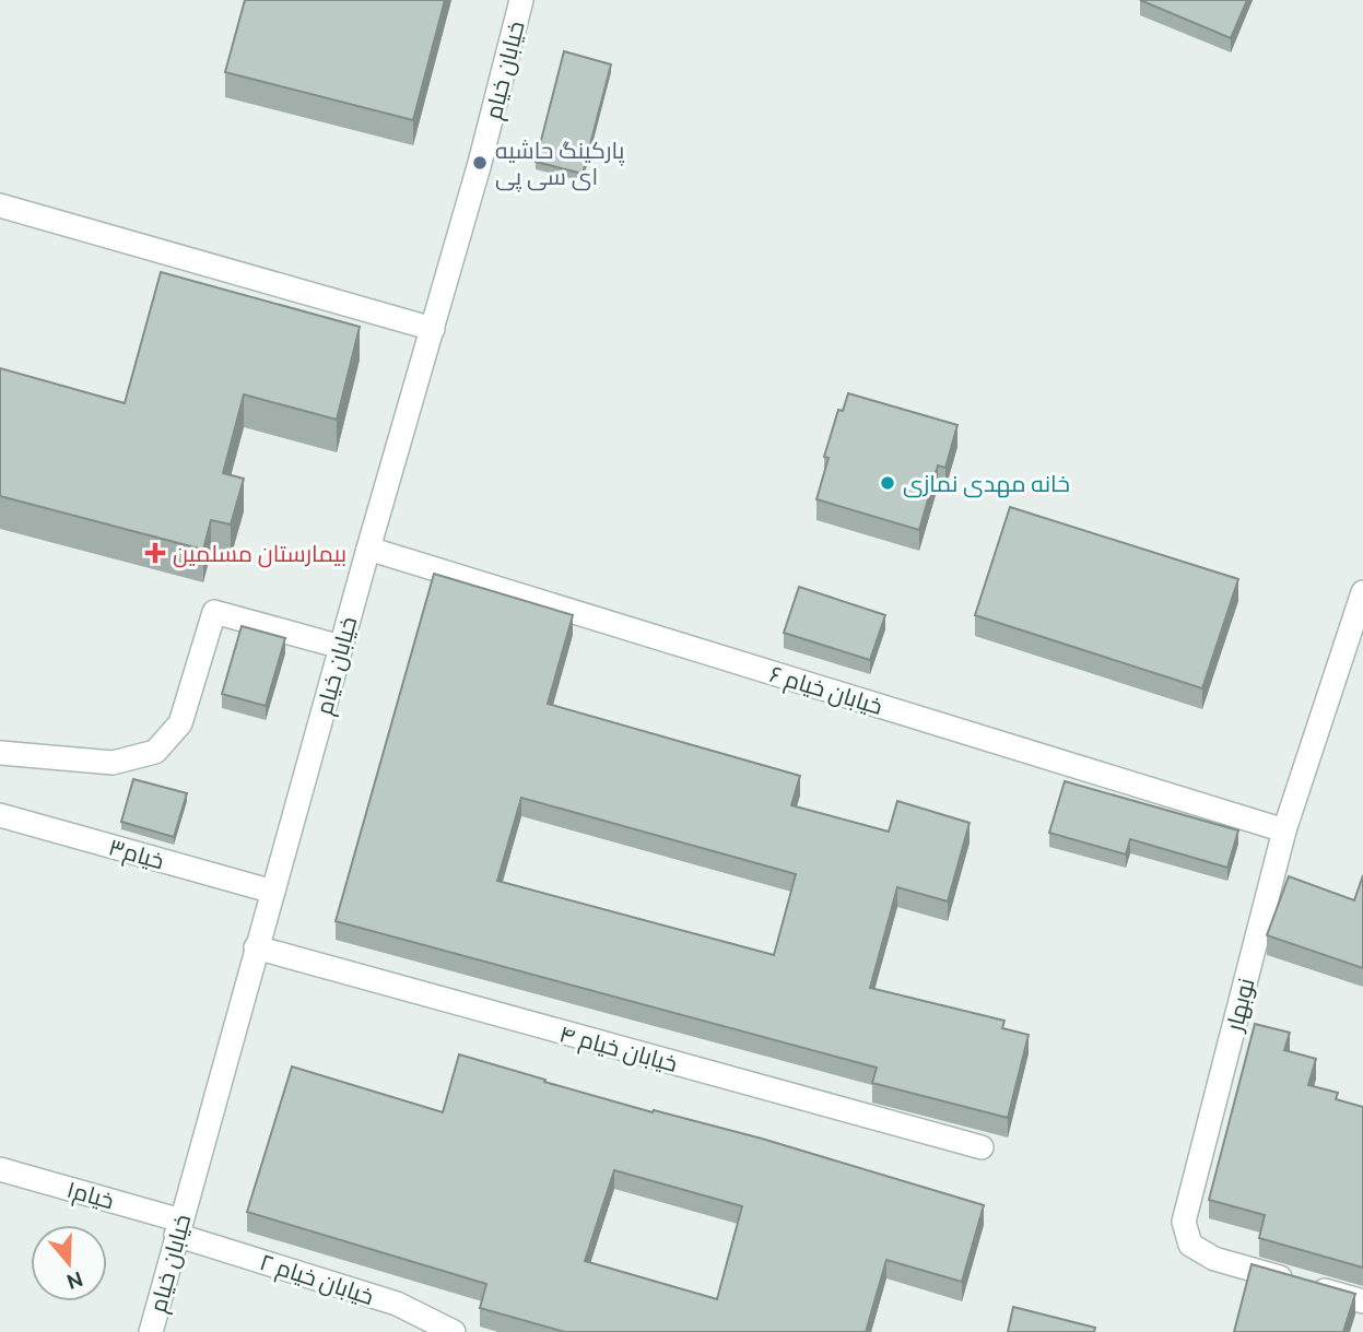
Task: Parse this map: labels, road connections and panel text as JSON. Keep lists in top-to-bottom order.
{
  "streets": {
    "street": [
      "خیابان خیام",
      "خیابان خیام ۶",
      "خیام۳",
      "نوبهار",
      "خیابان خیام ۴",
      "۱خیام",
      "خیابان خیام ۲"
    ]
  },
  "crossings": [
    ["خیابان خیام", "خیابان خیام ۶"],
    ["خیابان خیام", "خیام۳"],
    ["خیابان خیام", "خیابان خیام ۴"],
    ["خیابان خیام", "۱خیام"],
    ["خیابان خیام", "خیابان خیام ۲"],
    ["خیابان خیام ۶", "نوبهار"],
    ["۱خیام", "خیابان خیام ۲"]
  ],
  "places": {
    "other": ["پارکینگ حاشیه ای سی پی", "خانه مهدی نمازی"],
    "health": ["بیمارستان مسلمین"]
  },
  "north": "bottom"
}
